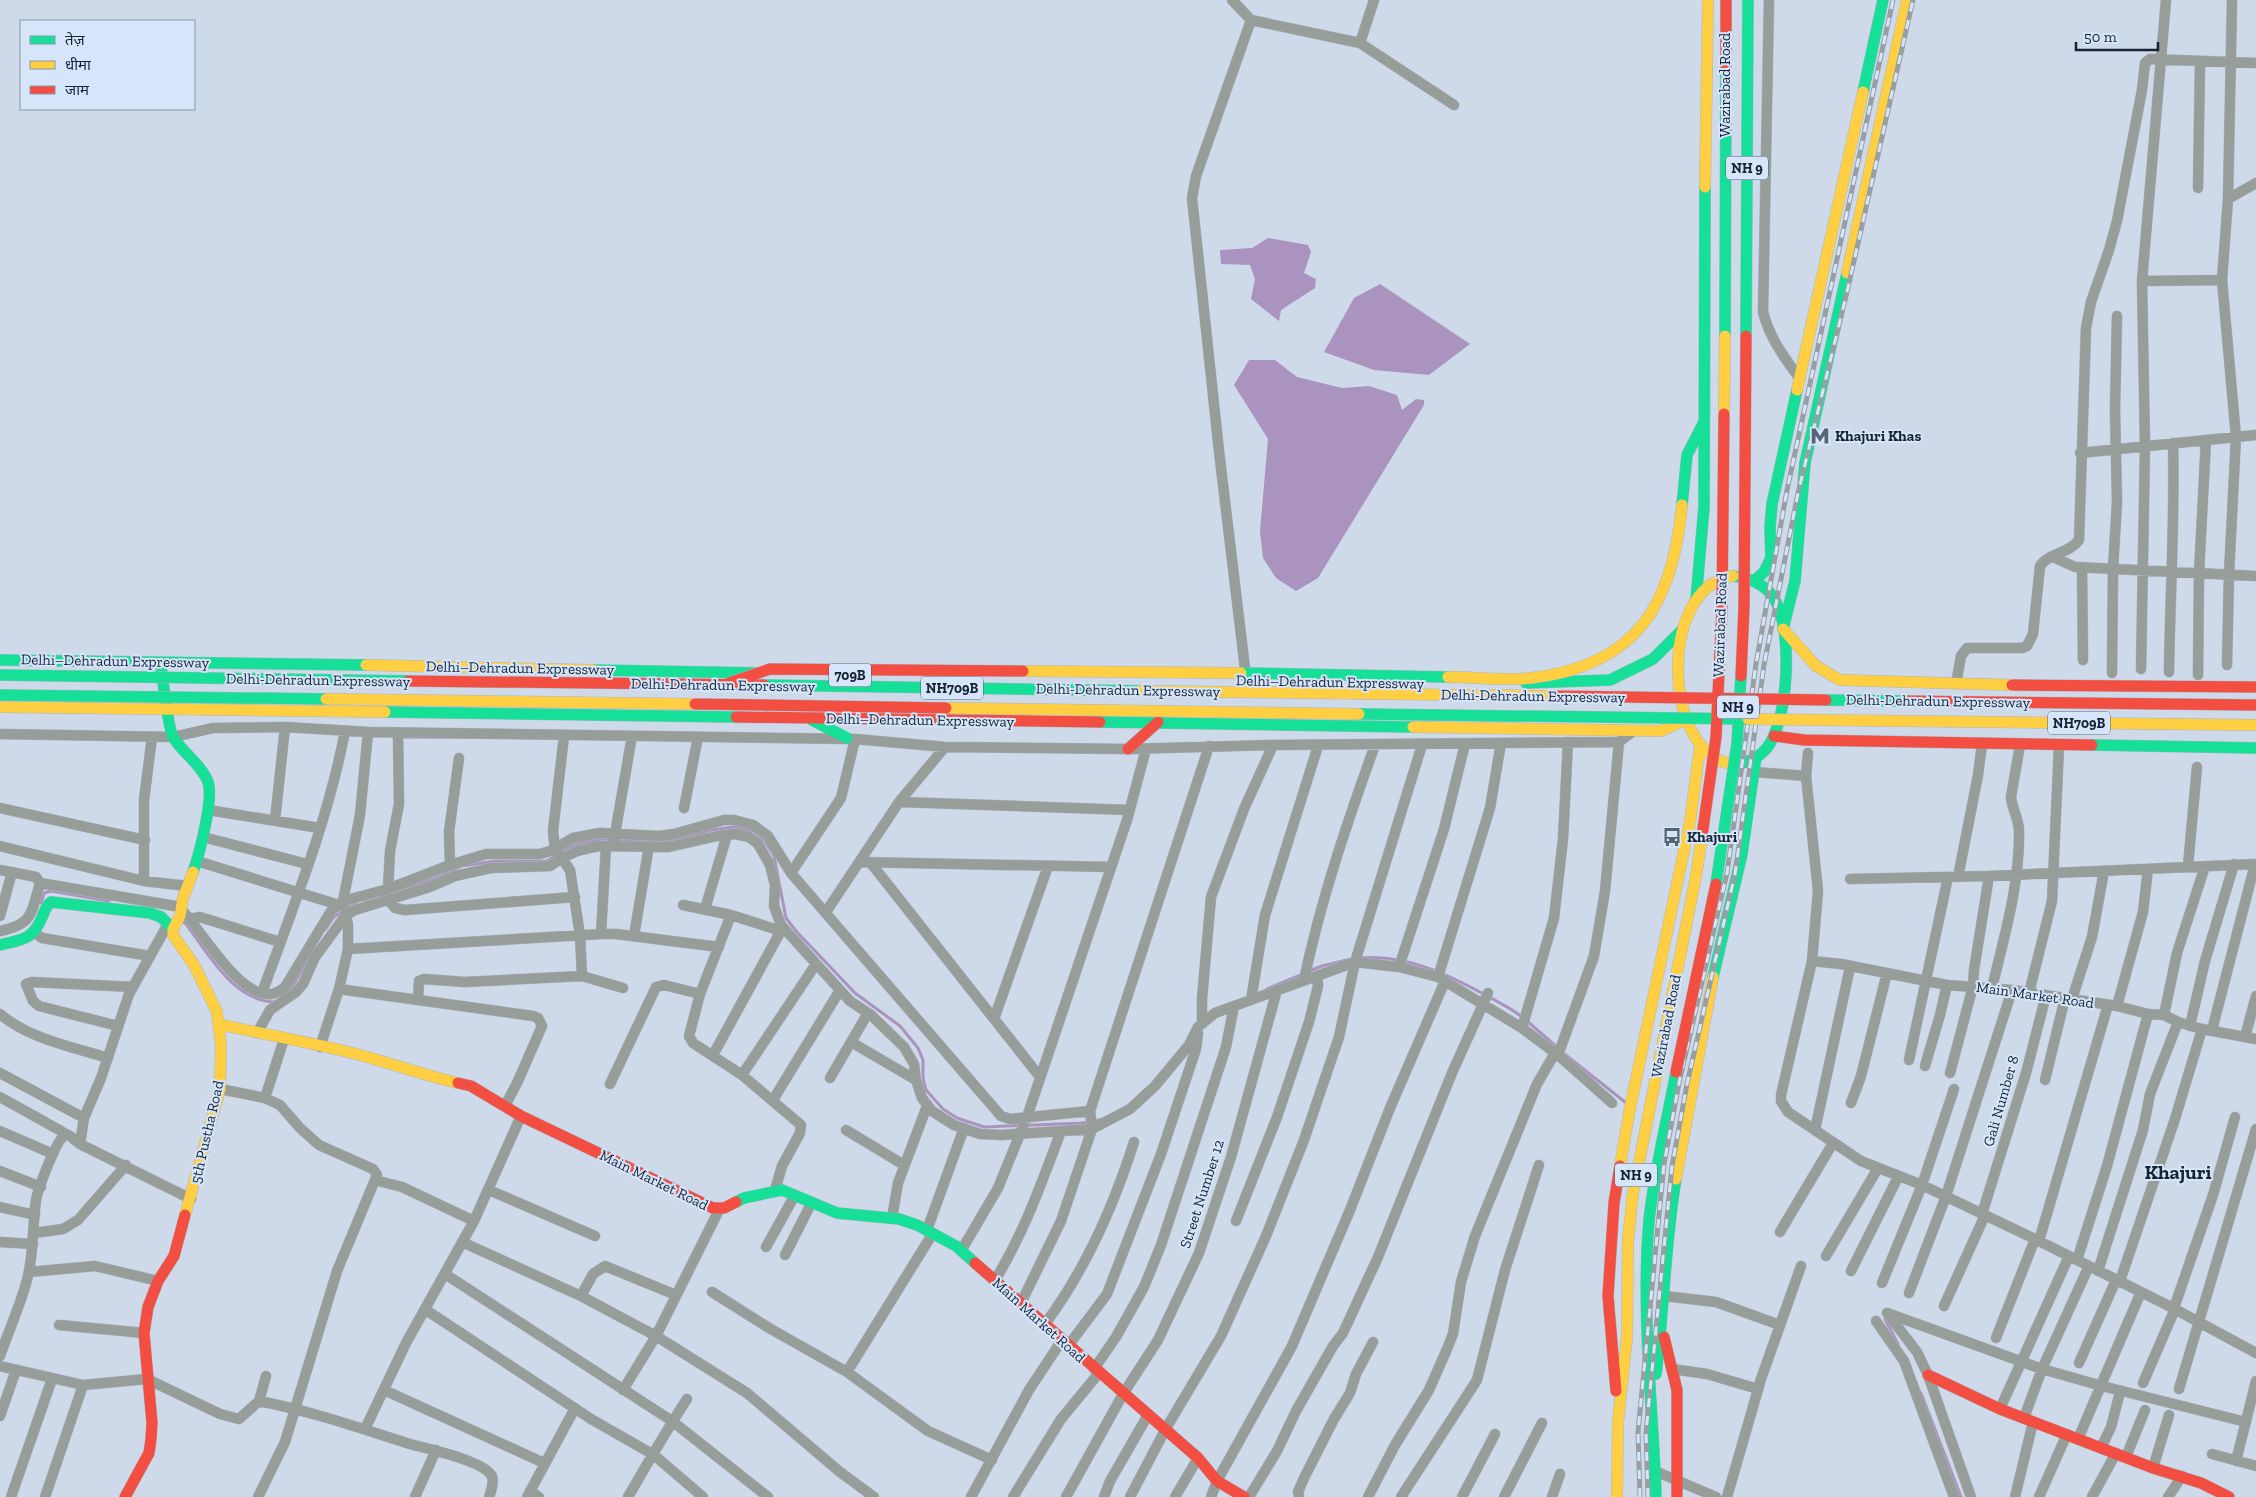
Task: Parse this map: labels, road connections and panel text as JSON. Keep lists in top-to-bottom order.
{
  "streets": {
    "main road": [
      "Wazirabad Road",
      "NH 9",
      "Delhi–Dehradun Expressway",
      "709B",
      "Delhi-Dehradun Expressway",
      "NH709B",
      "Main Market Road",
      "5th Pustha Road"
    ],
    "street": ["Gali Number 8", "Street Number 12"]
  },
  "crossings": [
    ["Wazirabad Road", "Delhi–Dehradun Expressway"],
    ["Main Market Road", "Gali Number 8"],
    ["Main Market Road", "5th Pustha Road"],
    ["Main Market Road", "Street Number 12"]
  ],
  "districts": ["Khajuri"],
  "places": {
    "metro station": ["Khajuri Khas"],
    "bus stop": ["Khajuri"]
  },
  "legend": ["तेज़", "धीमा", "जाम"],
  "scale_bar": "50 m"
}
